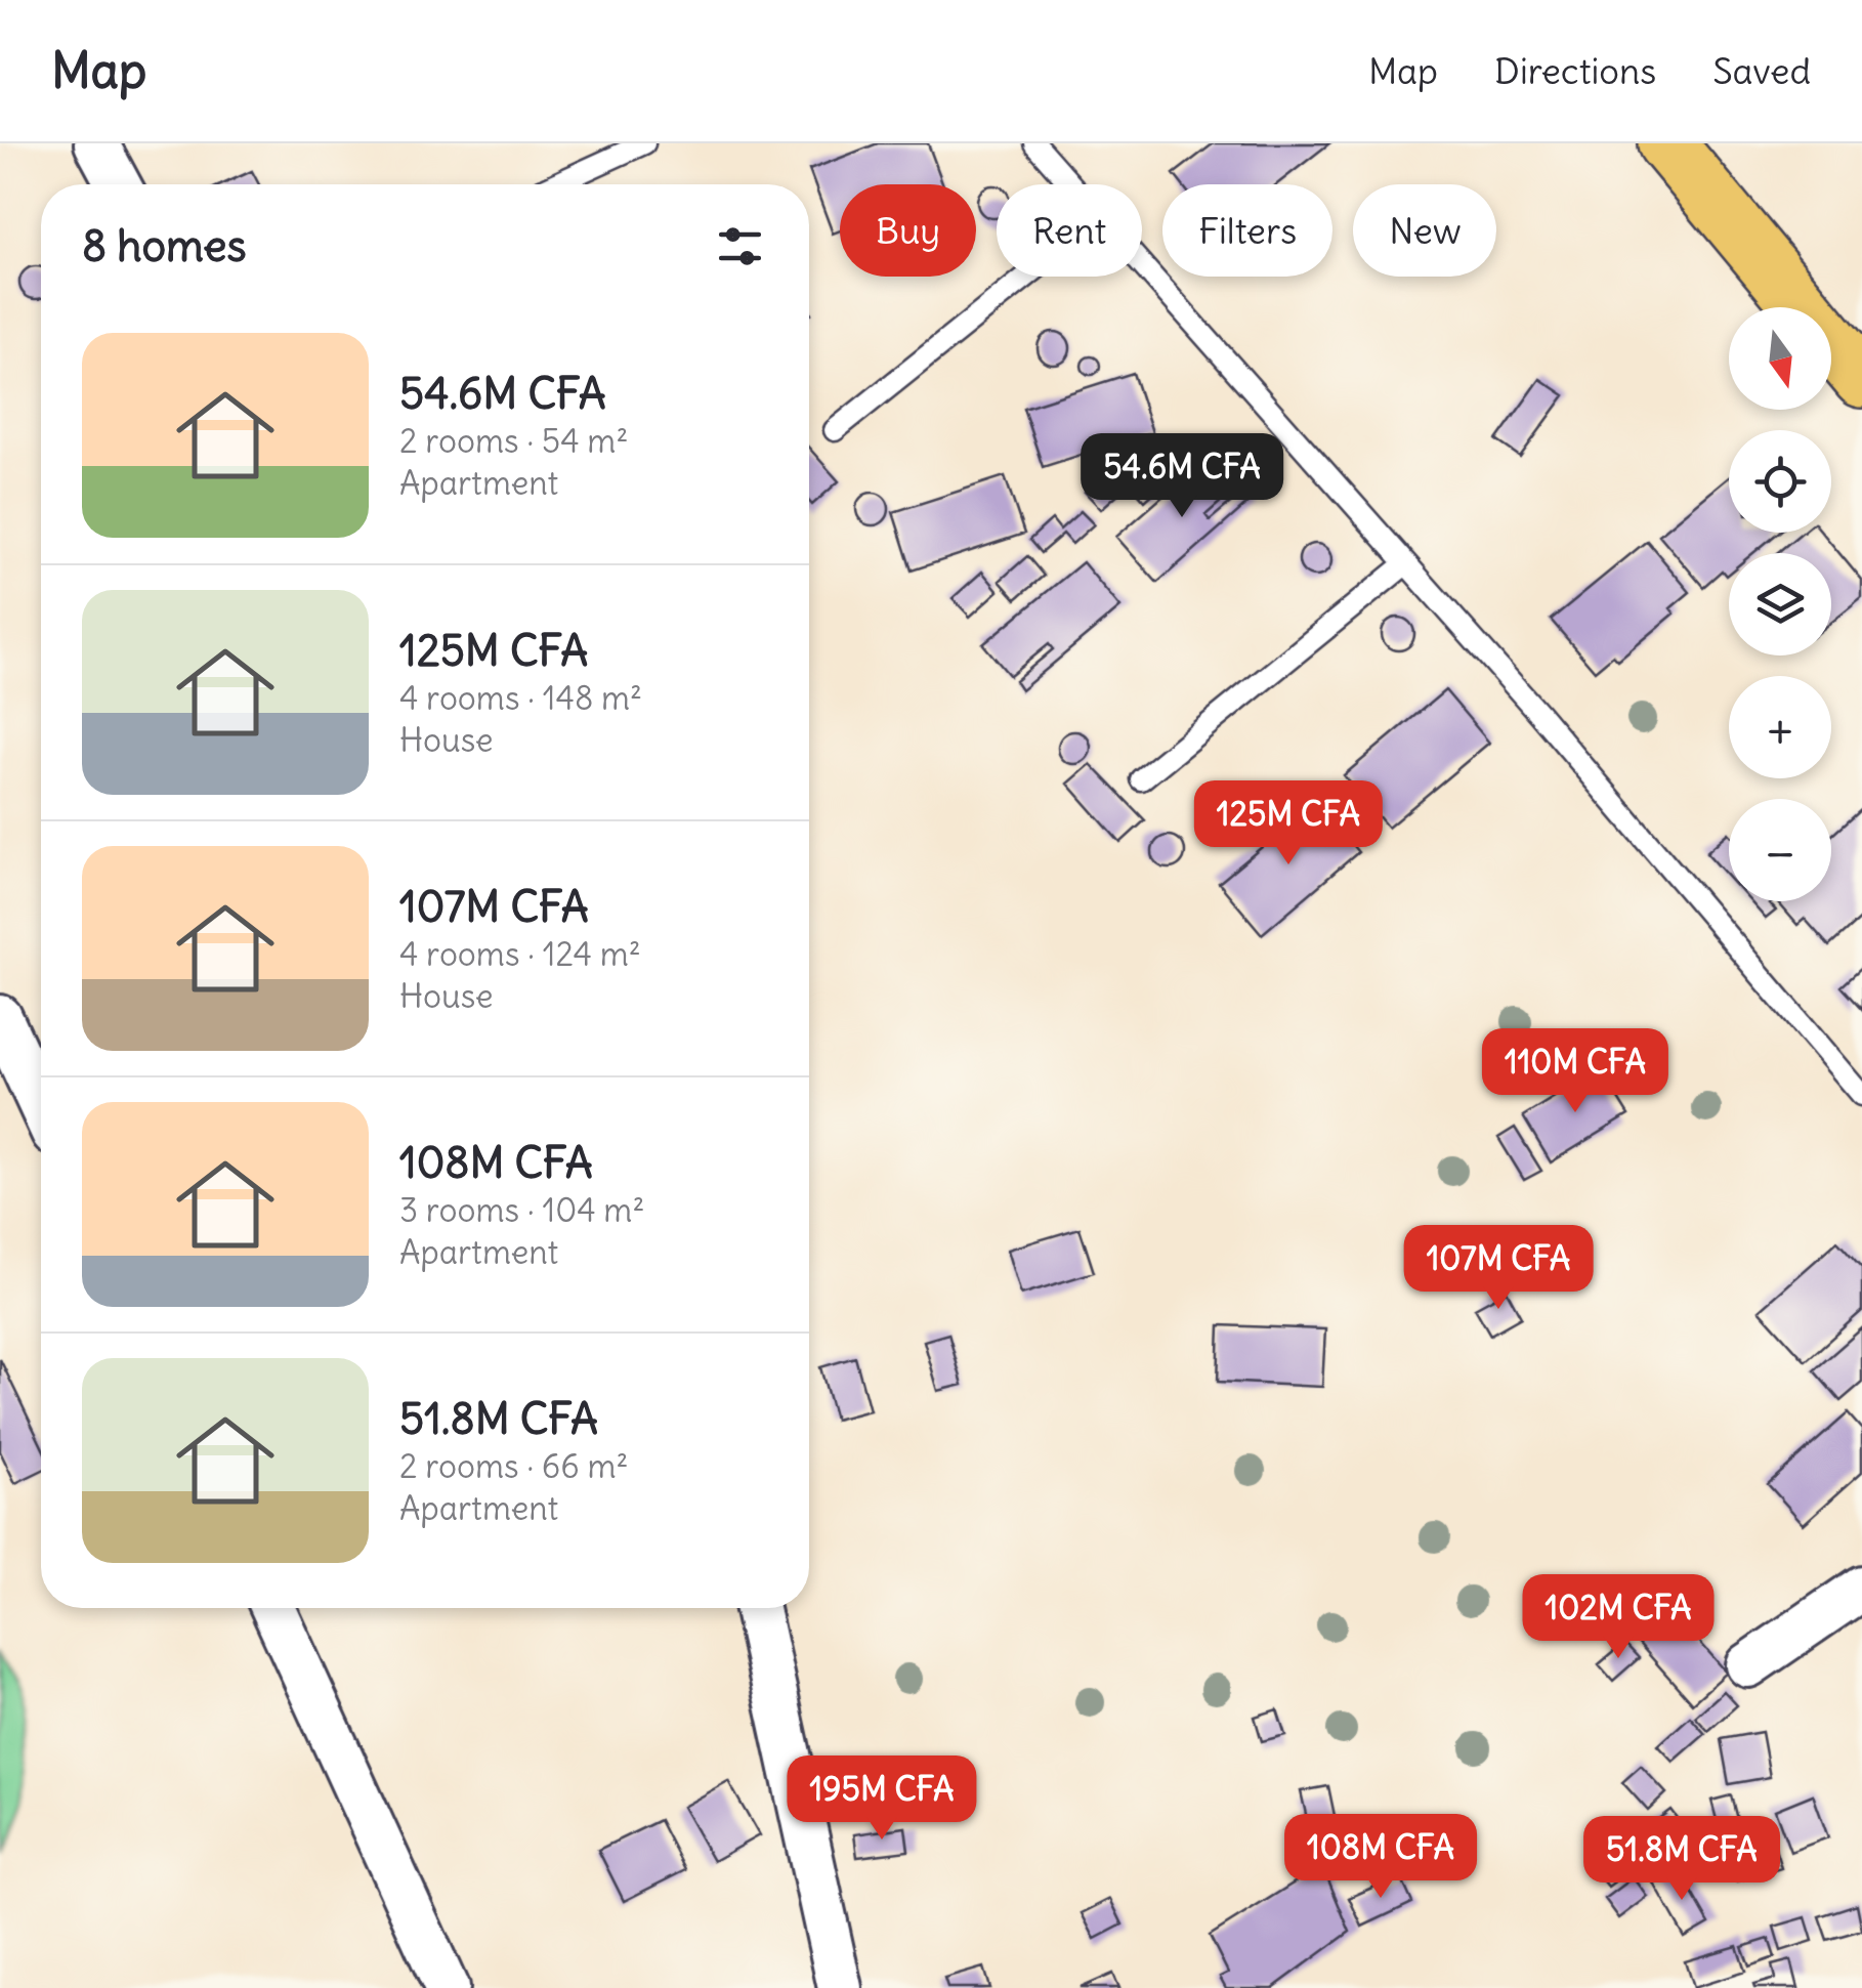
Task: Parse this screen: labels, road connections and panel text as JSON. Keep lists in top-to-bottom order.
{
  "north": "bottom",
  "page": {
    "header": "Map",
    "nav": ["Map", "Directions", "Saved"],
    "chip": [
      "Buy",
      "Rent",
      "Filters",
      "New"
    ],
    "heading": "8 homes",
    "map_buttons": ["+", "−"],
    "list": [
      {
        "name": "54.6M CFA",
        "note": "2 rooms · 54 m² · Apartment"
      },
      {
        "name": "125M CFA",
        "note": "4 rooms · 148 m² · House"
      },
      {
        "name": "107M CFA",
        "note": "4 rooms · 124 m² · House"
      },
      {
        "name": "108M CFA",
        "note": "3 rooms · 104 m² · Apartment"
      },
      {
        "name": "51.8M CFA",
        "note": "2 rooms · 66 m² · Apartment"
      }
    ],
    "price": [
      "54.6M CFA",
      "125M CFA",
      "110M CFA",
      "107M CFA",
      "102M CFA",
      "195M CFA",
      "108M CFA",
      "51.8M CFA"
    ]
  }
}
